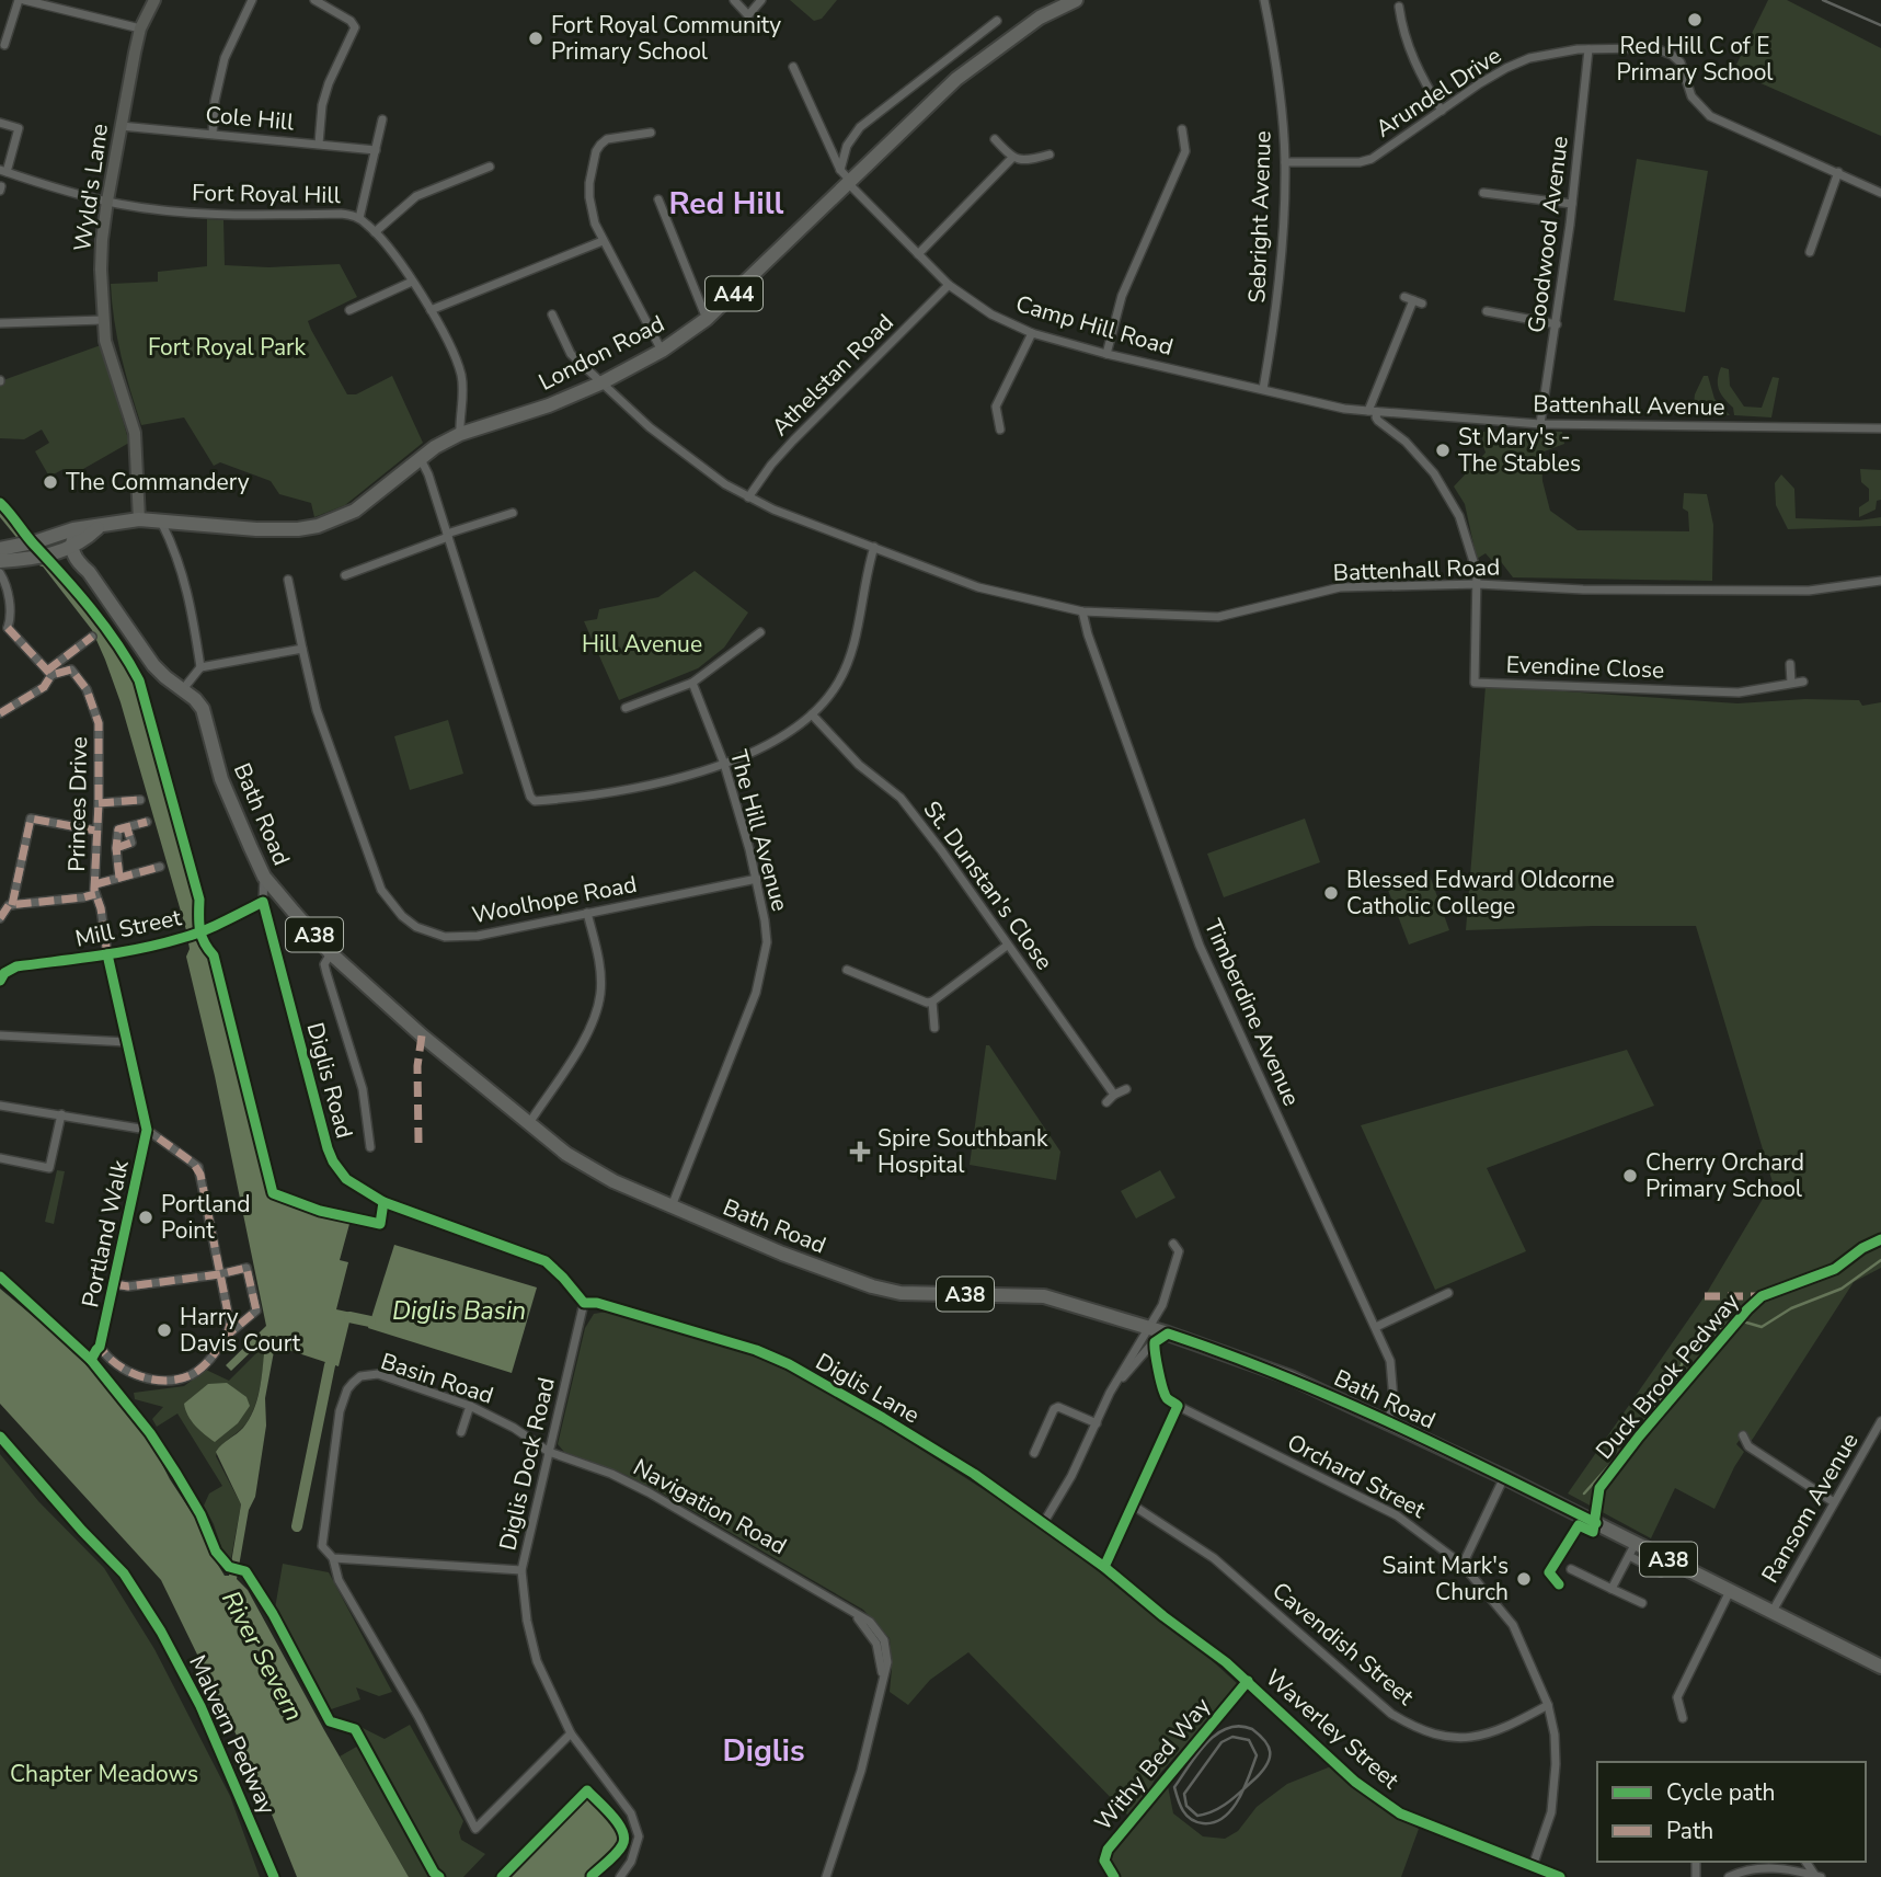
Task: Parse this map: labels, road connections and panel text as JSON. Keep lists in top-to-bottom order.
{
  "streets": {
    "main road": [
      "A44",
      "London Road",
      "Bath Road",
      "A38"
    ],
    "street": [
      "Arundel Drive",
      "Cole Hill",
      "Wyld's Lane",
      "Fort Royal Hill",
      "Sebright Avenue",
      "Goodwood Avenue",
      "Camp Hill Road",
      "Athelstan Road",
      "Battenhall Avenue",
      "Battenhall Road",
      "Evendine Close",
      "Princes Drive",
      "The Hill Avenue",
      "St. Dunstan's Close",
      "Woolhope Road",
      "Mill Street",
      "Timberdine Avenue",
      "Diglis Road",
      "Portland Walk",
      "Basin Road",
      "Diglis Lane",
      "Diglis Dock Road",
      "Orchard Street",
      "Navigation Road",
      "Ransom Avenue",
      "Cavendish Street",
      "Waverley Street"
    ],
    "cycle path": ["Duck Brook Pedway", "Malvern Pedway", "Withy Bed Way"]
  },
  "crossings": [
    ["Arundel Drive", "Sebright Avenue"],
    ["Arundel Drive", "Goodwood Avenue"],
    ["Cole Hill", "Wyld's Lane"],
    ["Wyld's Lane", "Fort Royal Hill"],
    ["Wyld's Lane", "A44"],
    ["Fort Royal Hill", "London Road"],
    ["Sebright Avenue", "Camp Hill Road"],
    ["Goodwood Avenue", "Battenhall Avenue"],
    ["A44", "London Road"],
    ["A44", "A38"],
    ["Camp Hill Road", "London Road"],
    ["Camp Hill Road", "Athelstan Road"],
    ["Camp Hill Road", "Battenhall Avenue"],
    ["London Road", "Battenhall Road"],
    ["Athelstan Road", "Battenhall Road"],
    ["Battenhall Road", "Evendine Close"],
    ["Battenhall Road", "Timberdine Avenue"],
    ["Princes Drive", "Mill Street"],
    ["Princes Drive", "Portland Walk"],
    ["Bath Road", "The Hill Avenue"],
    ["Bath Road", "A38"],
    ["Bath Road", "Timberdine Avenue"],
    ["Bath Road", "Ransom Avenue"],
    ["The Hill Avenue", "Woolhope Road"],
    ["Mill Street", "Diglis Road"],
    ["Diglis Road", "Diglis Lane"],
    ["Diglis Road", "Diglis Dock Road"],
    ["Basin Road", "Diglis Dock Road"],
    ["Basin Road", "Navigation Road"],
    ["Diglis Lane", "Diglis Dock Road"],
    ["Diglis Lane", "Waverley Street"],
    ["Diglis Dock Road", "Navigation Road"],
    ["Orchard Street", "Cavendish Street"],
    ["Orchard Street", "Waverley Street"]
  ],
  "districts": ["Red Hill", "Diglis"],
  "water": ["Diglis Basin", "River Severn"],
  "parks": ["Fort Royal Park", "Hill Avenue", "Chapter Meadows"],
  "places": {
    "other": [
      "Red Hill C of E Primary School",
      "Fort Royal Community Primary School",
      "St Mary's - The Stables",
      "The Commandery",
      "Blessed Edward Oldcorne Catholic College",
      "Cherry Orchard Primary School",
      "Portland Point",
      "Harry Davis Court",
      "Saint Mark's Church"
    ],
    "health": ["Spire Southbank Hospital"]
  },
  "legend": ["Cycle path", "Path"]
}
